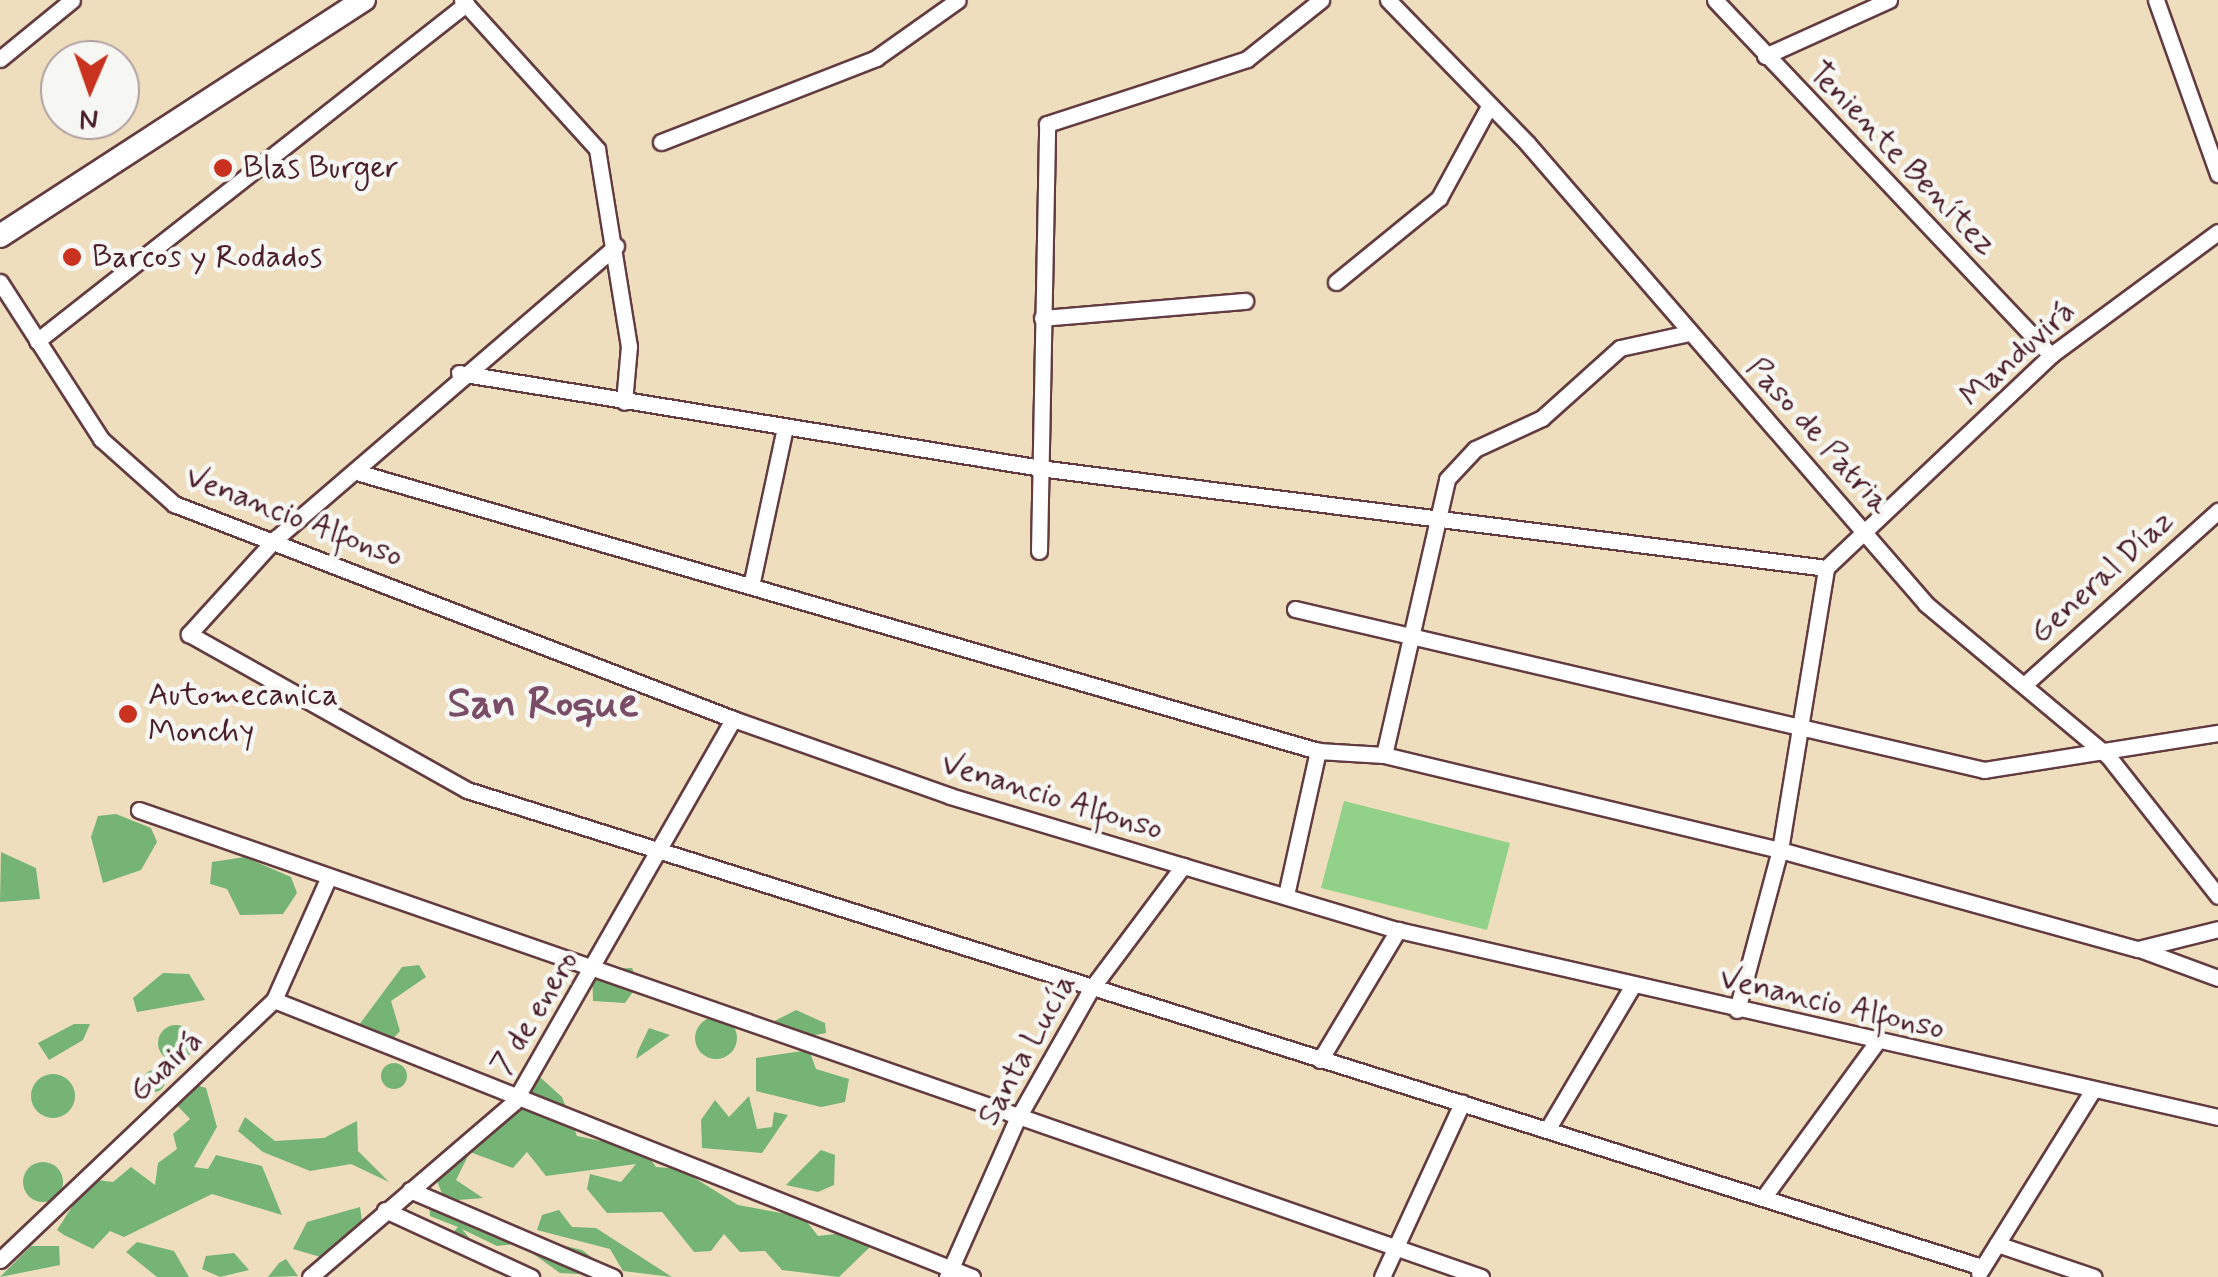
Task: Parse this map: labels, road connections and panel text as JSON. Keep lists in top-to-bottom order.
{
  "streets": {
    "street": [
      "Teniente Benítez",
      "Manduvirá",
      "Paso de Patria",
      "Venancio Alfonso",
      "General Díaz",
      "7 de enero",
      "Santa Lucía",
      "Guairá"
    ]
  },
  "crossings": [
    ["Teniente Benítez", "Manduvirá"],
    ["Manduvirá", "Paso de Patria"],
    ["Paso de Patria", "General Díaz"],
    ["Venancio Alfonso", "7 de enero"],
    ["Venancio Alfonso", "Santa Lucía"]
  ],
  "districts": ["San Roque"],
  "places": ["Blas Burger", "Barcos y Rodados", "Automecanica Monchy"],
  "north": "bottom"
}
